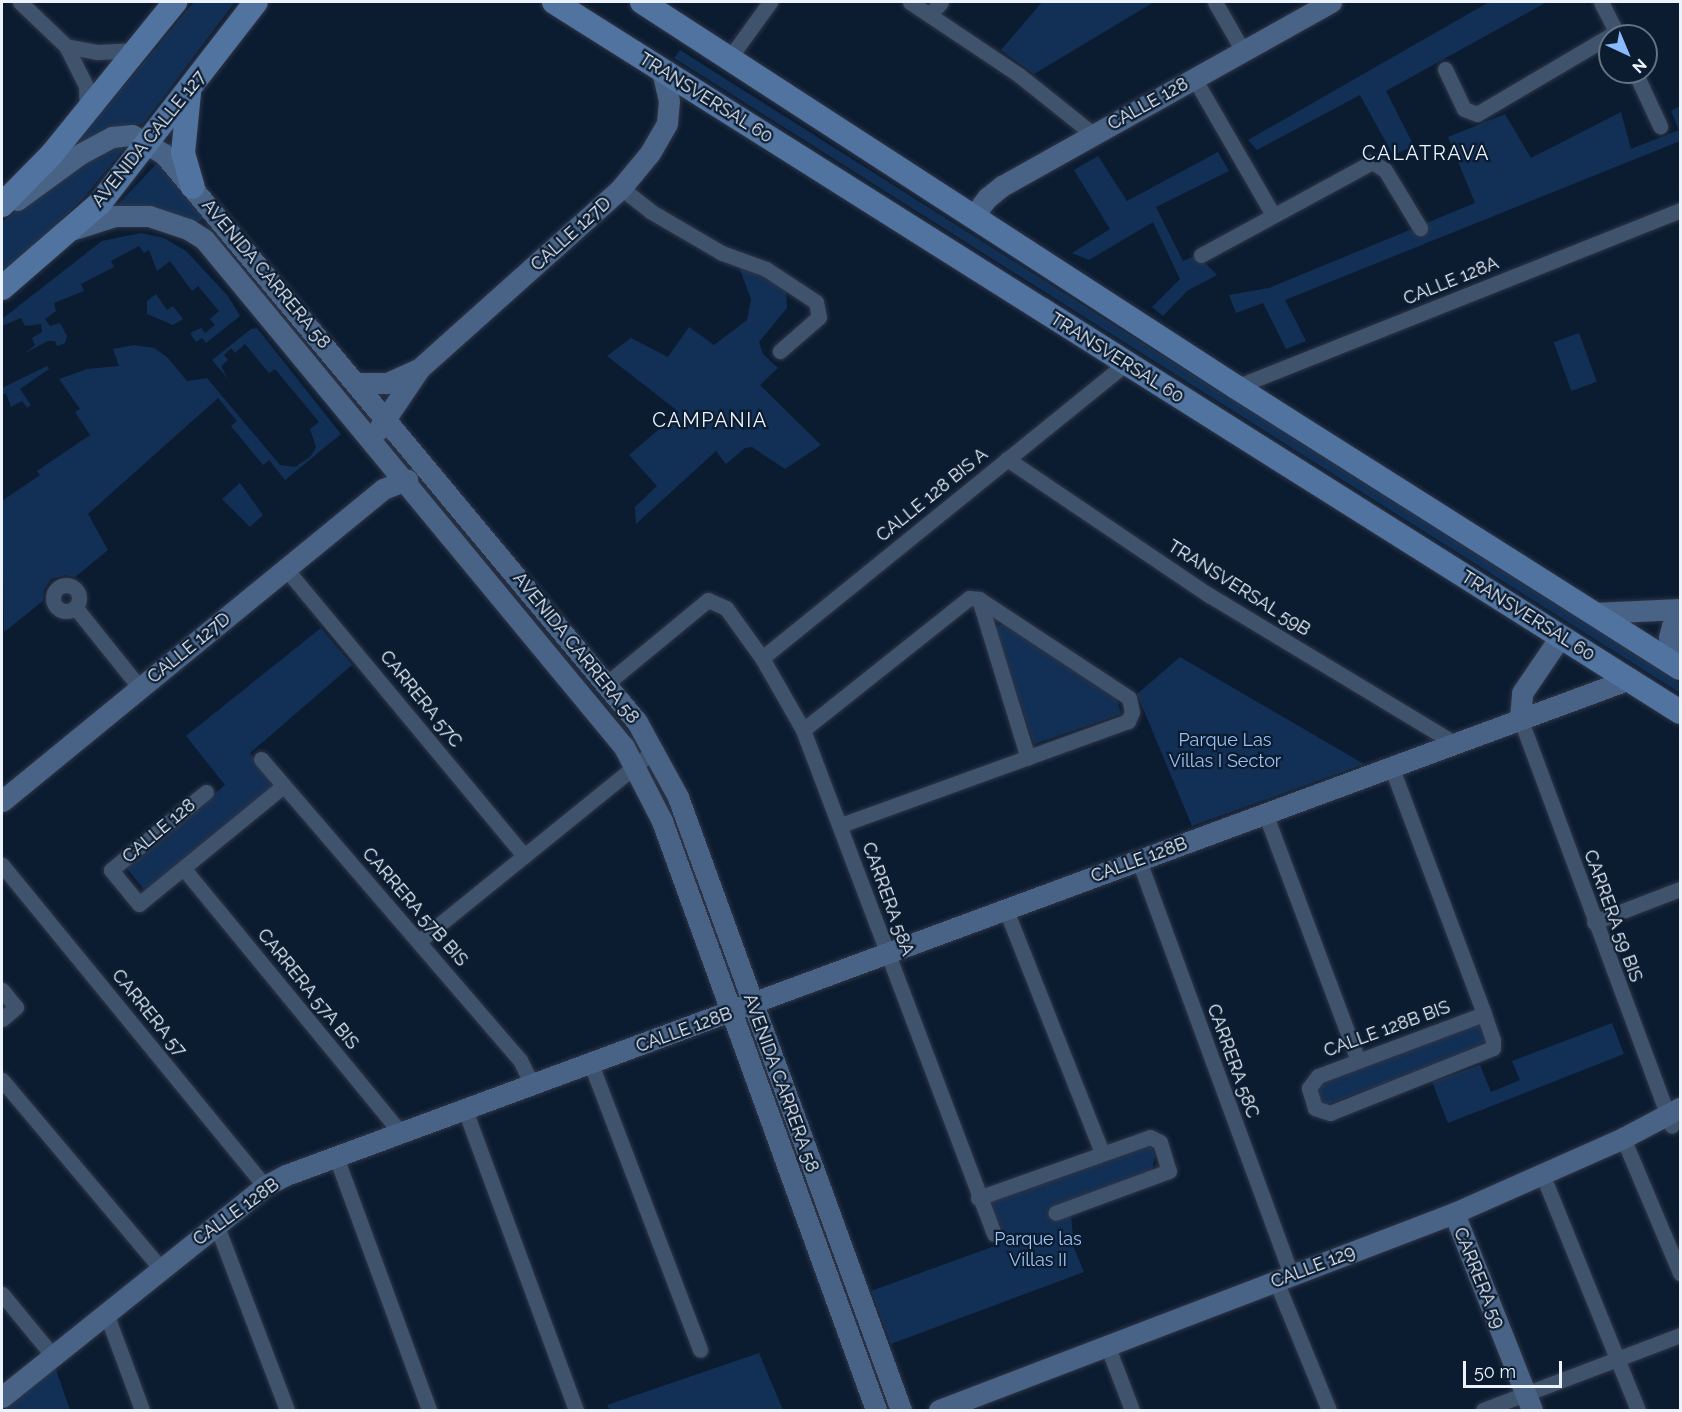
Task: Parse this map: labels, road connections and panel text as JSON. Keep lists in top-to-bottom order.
{
  "streets": {
    "main road": [
      "TRANSVERSAL 60",
      "CALLE 128",
      "AVENIDA CALLE 127",
      "CALLE 127D",
      "AVENIDA CARRERA 58",
      "CALLE 128B",
      "CALLE 129",
      "CARRERA 59"
    ],
    "street": [
      "CALLE 128A",
      "CALLE 128 BIS A",
      "TRANSVERSAL 59B",
      "CARRERA 57C",
      "CARRERA 58A",
      "CARRERA 57B BIS",
      "CARRERA 59 BIS",
      "CARRERA 57A BIS",
      "CARRERA 57",
      "CALLE 128B BIS",
      "CARRERA 58C"
    ]
  },
  "crossings": [
    ["TRANSVERSAL 60", "CALLE 128"],
    ["TRANSVERSAL 60", "CALLE 127D"],
    ["TRANSVERSAL 60", "CALLE 128A"],
    ["TRANSVERSAL 60", "CALLE 128 BIS A"],
    ["TRANSVERSAL 60", "CALLE 128B"],
    ["CALLE 128", "CARRERA 57A BIS"],
    ["AVENIDA CALLE 127", "AVENIDA CARRERA 58"],
    ["CALLE 127D", "AVENIDA CARRERA 58"],
    ["CALLE 127D", "CARRERA 57C"],
    ["AVENIDA CARRERA 58", "CALLE 128B"],
    ["AVENIDA CARRERA 58", "CARRERA 58A"],
    ["CALLE 128 BIS A", "TRANSVERSAL 59B"],
    ["CALLE 128 BIS A", "CARRERA 58A"],
    ["TRANSVERSAL 59B", "CALLE 128B"],
    ["CALLE 128B", "CARRERA 58A"],
    ["CALLE 128B", "CARRERA 57B BIS"],
    ["CALLE 128B", "CARRERA 59 BIS"],
    ["CALLE 128B", "CARRERA 57A BIS"],
    ["CALLE 128B", "CARRERA 57"],
    ["CALLE 128B", "CARRERA 58C"],
    ["CARRERA 59 BIS", "CALLE 129"],
    ["CARRERA 58C", "CALLE 129"],
    ["CALLE 129", "CARRERA 59"]
  ],
  "districts": ["CALATRAVA", "CAMPANIA"],
  "parks": ["Parque Las Villas I Sector", "Parque las Villas II"],
  "scale_bar": "50 m",
  "north": "bottom right"
}
